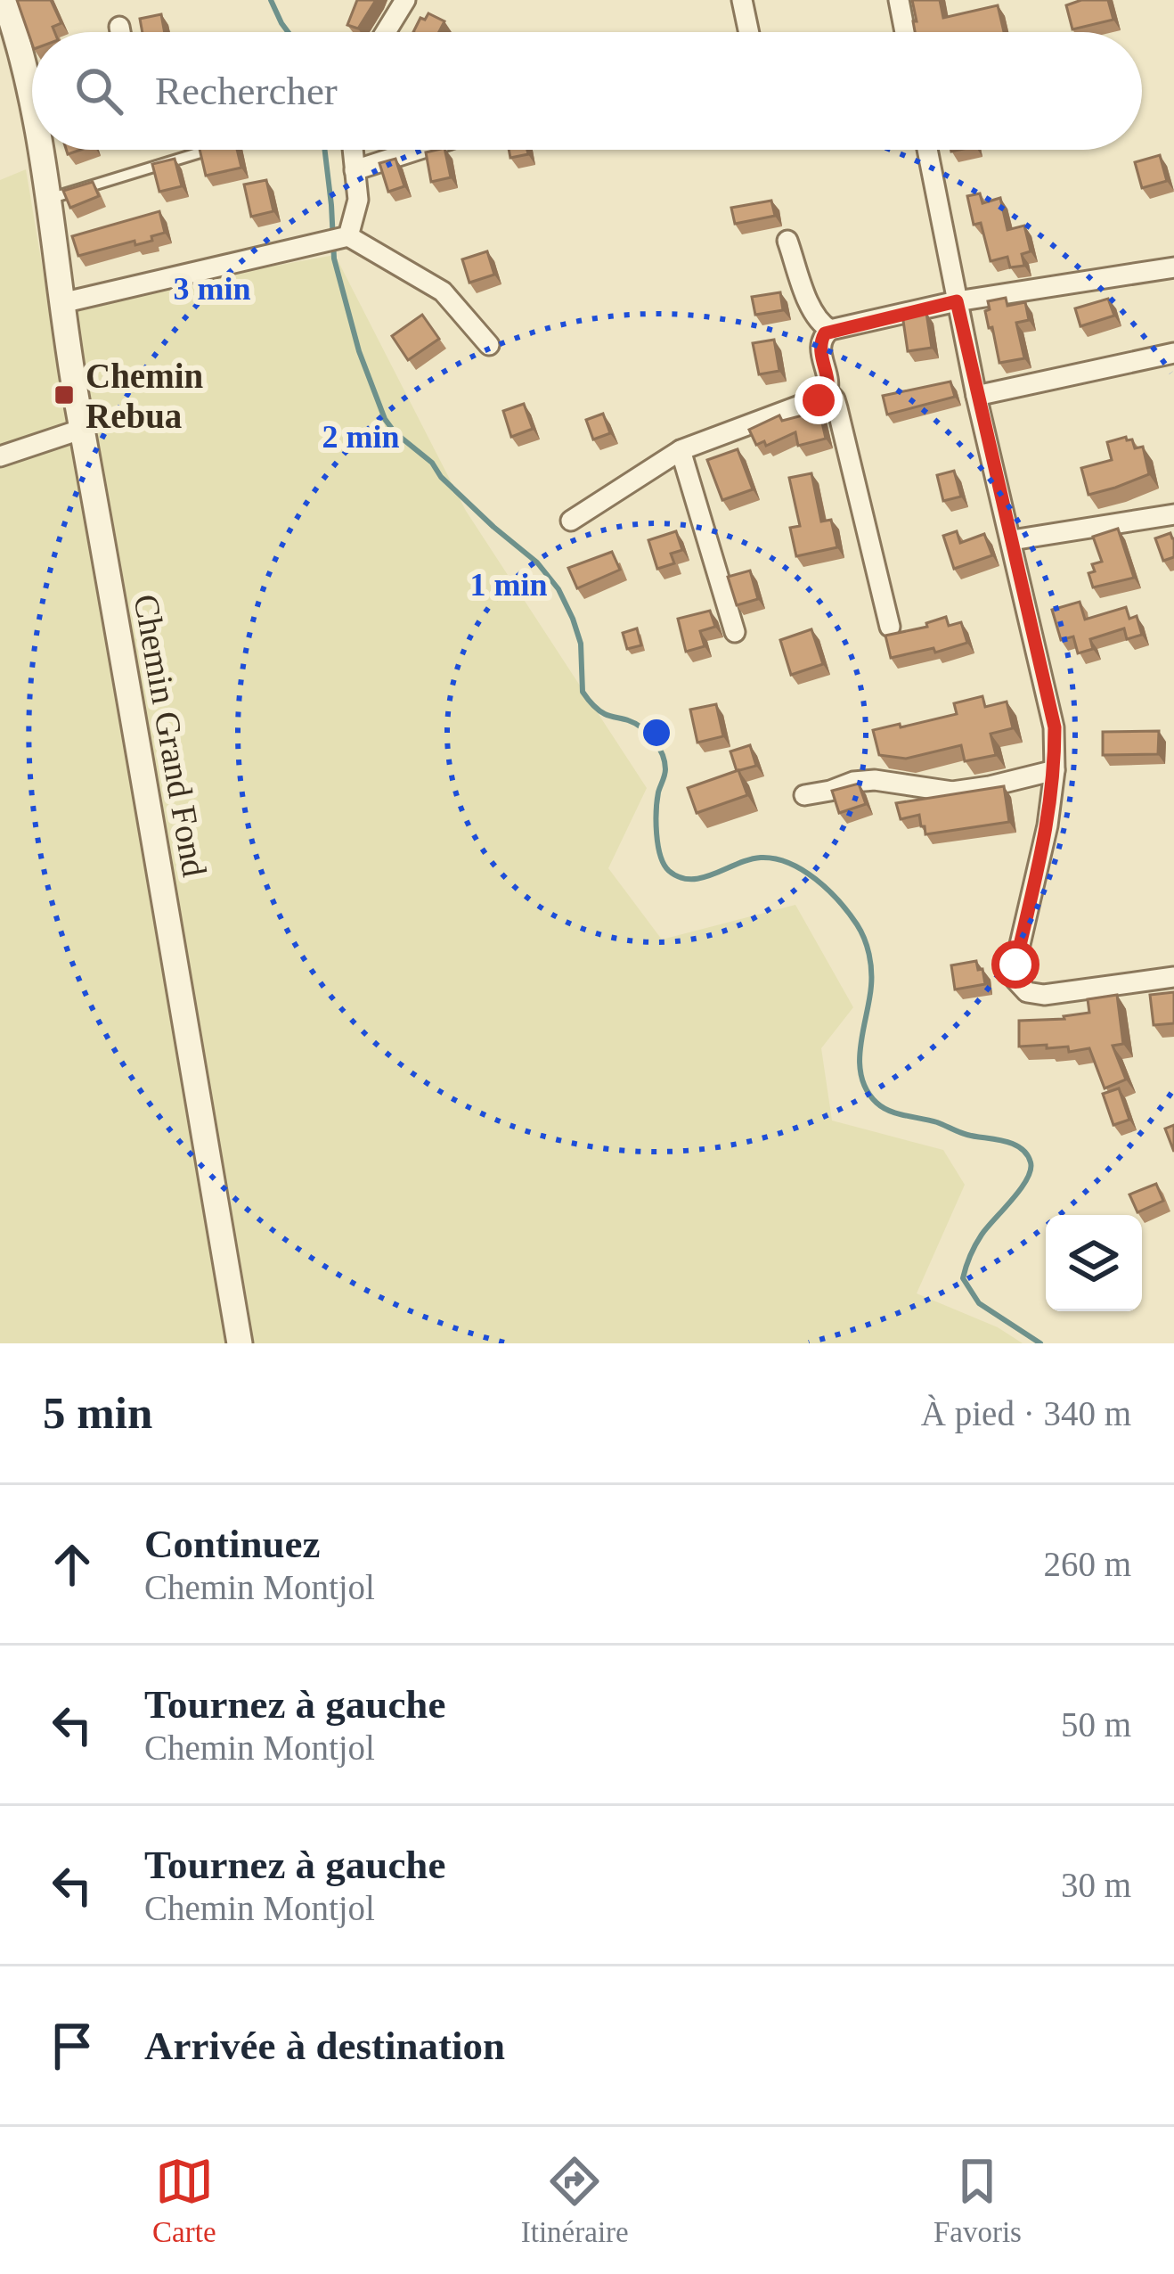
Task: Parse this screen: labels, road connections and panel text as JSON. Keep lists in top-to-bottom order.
{
  "streets": {
    "street": ["Chemin Grand Fond"]
  },
  "places": {
    "transit": ["Chemin Rebua"]
  },
  "page": {
    "search": "Rechercher",
    "heading": ["5 min", "À pied · 340 m"],
    "list": [
      ["Continuez", "Chemin Montjol", "260 m"],
      ["Tournez à gauche", "Chemin Montjol", "50 m"],
      ["Tournez à gauche", "Chemin Montjol", "30 m"],
      "Arrivée à destination"
    ],
    "nav": ["Carte", "Itinéraire", "Favoris"]
  },
  "rings": ["3 min", "2 min", "1 min"]
}
